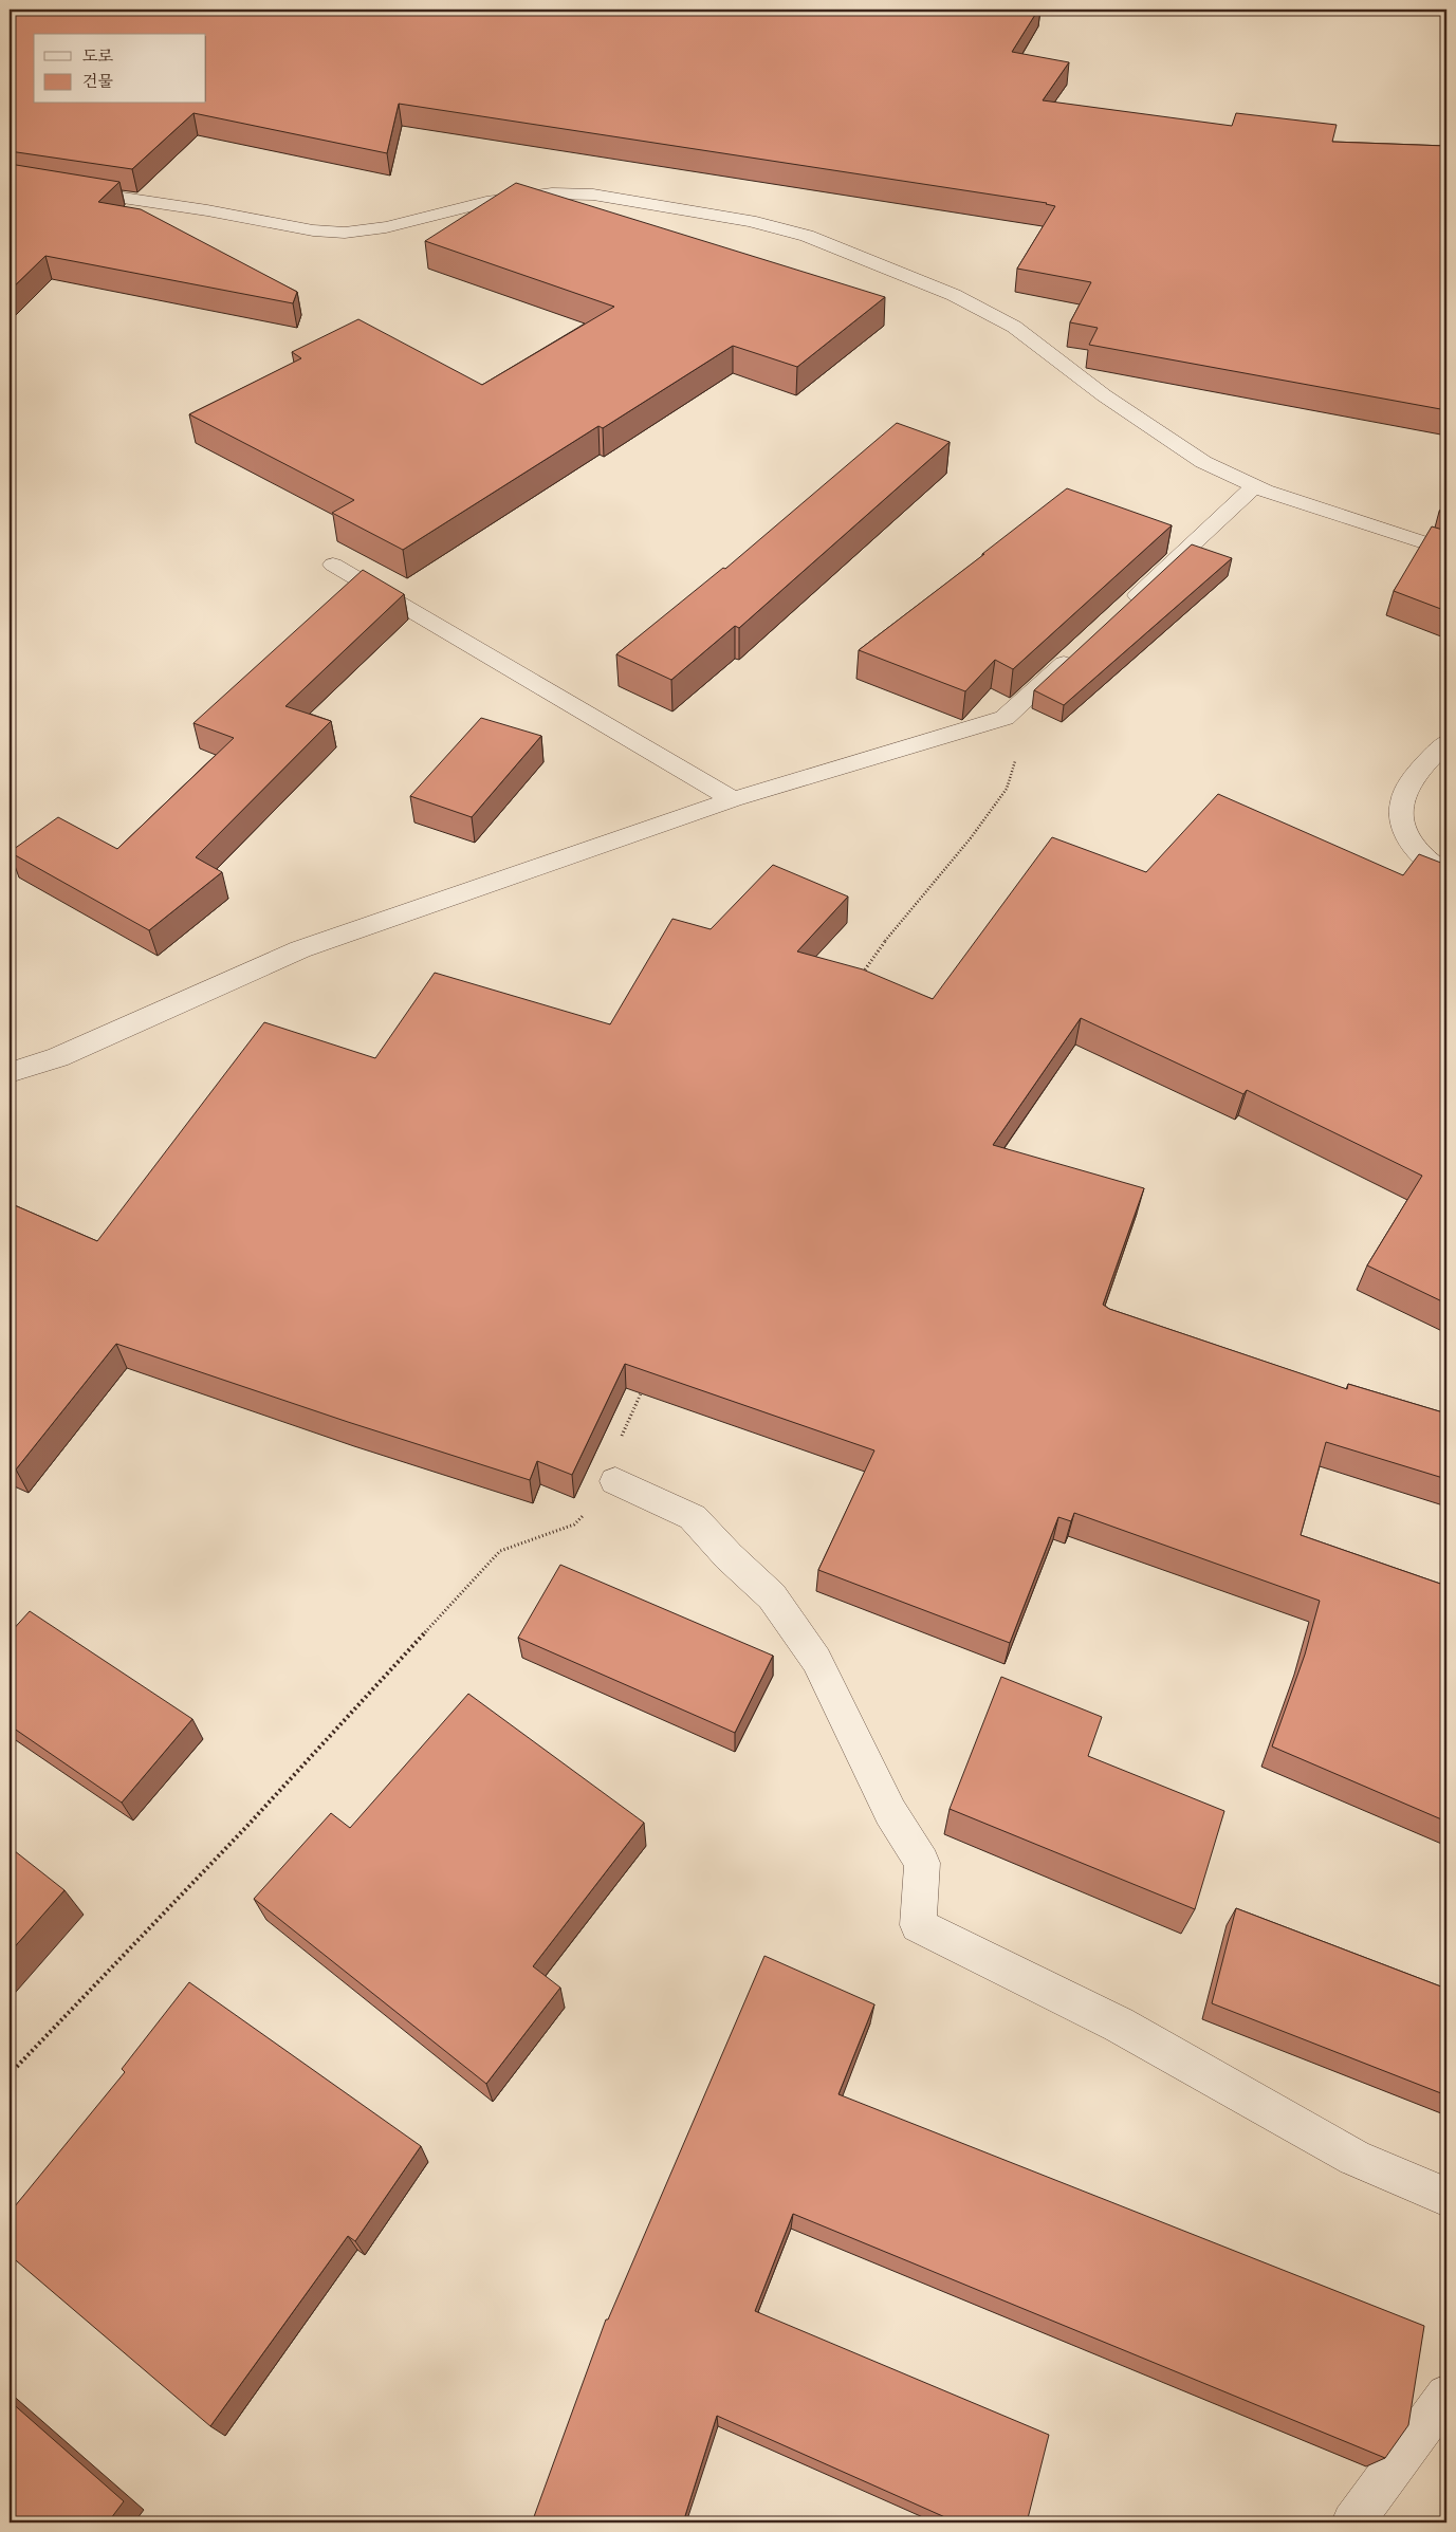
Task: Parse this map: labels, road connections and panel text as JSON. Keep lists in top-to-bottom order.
{
  "legend": ["도로", "건물"]
}
